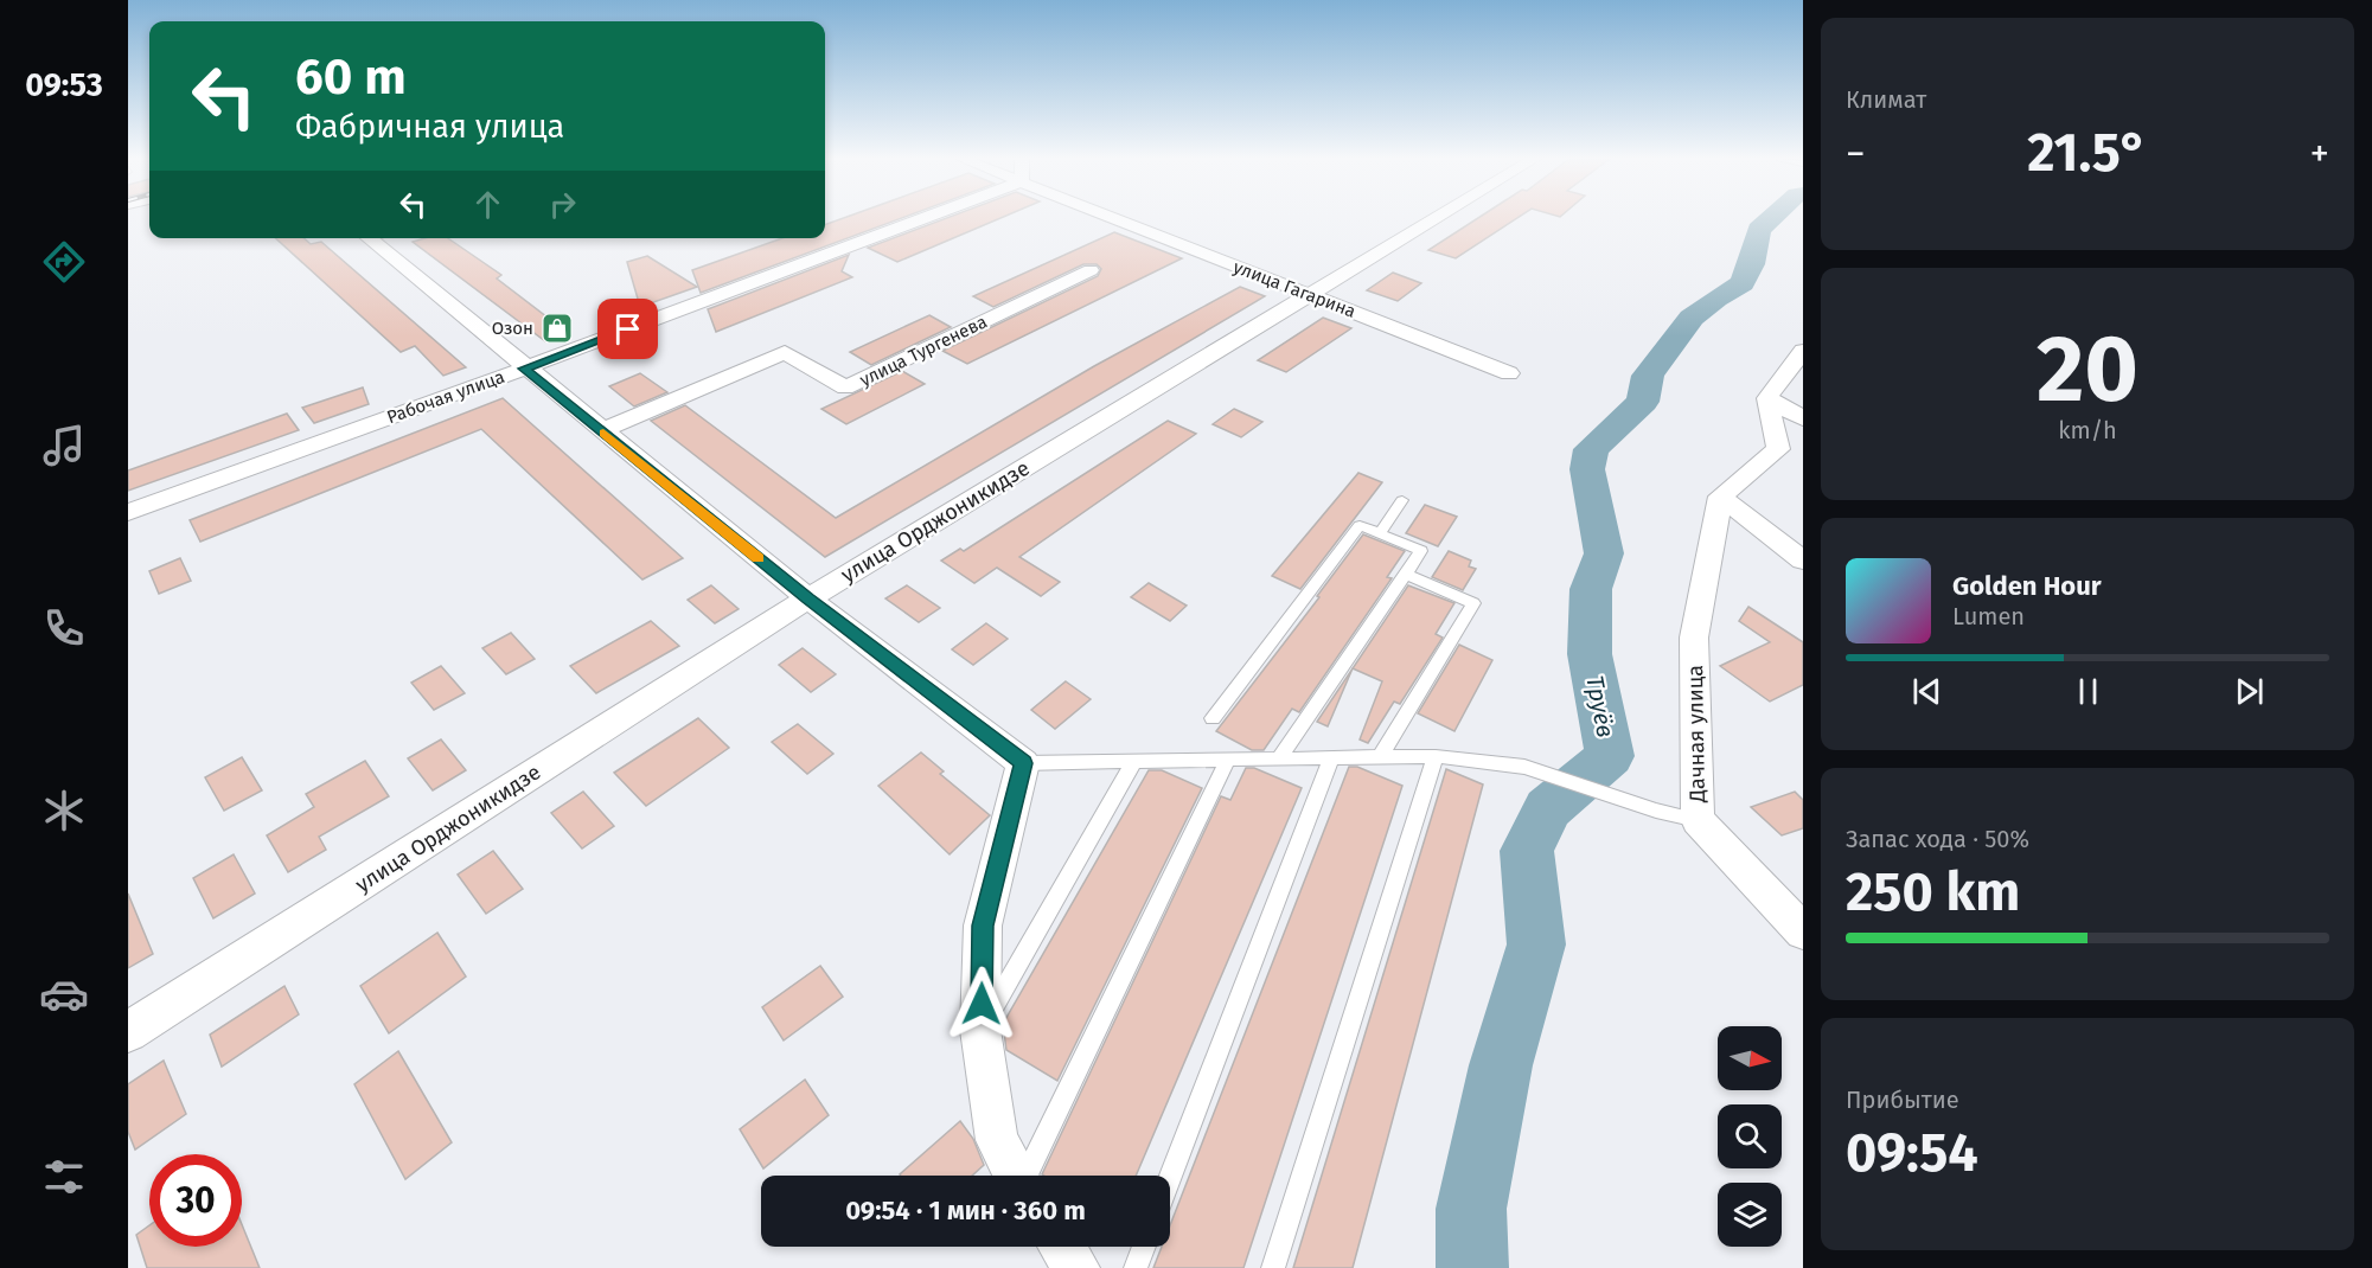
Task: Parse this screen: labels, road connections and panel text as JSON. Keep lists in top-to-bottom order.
{
  "streets": {
    "street": [
      "улица Гагарина",
      "улица Тургенева",
      "Рабочая улица",
      "улица Орджоникидзе",
      "Дачная улица"
    ]
  },
  "crossings": [
    ["улица Гагарина", "улица Орджоникидзе"]
  ],
  "water": ["Труёв"],
  "places": {
    "shop": ["Озон"]
  },
  "north": "right",
  "page": {
    "tabs": "09:53",
    "tile": [
      "Климат",
      ["20", "km/h"],
      ["Запас хода · 50%", "250 km"],
      ["Прибытие", "09:54"]
    ],
    "turn": ["60 m", "Фабричная улица"],
    "heat": ["−", "21.5°", "+"],
    "song": ["Golden Hour", "Lumen"],
    "limit": "30",
    "trip": "09:54 · 1 мин · 360 m"
  }
}
